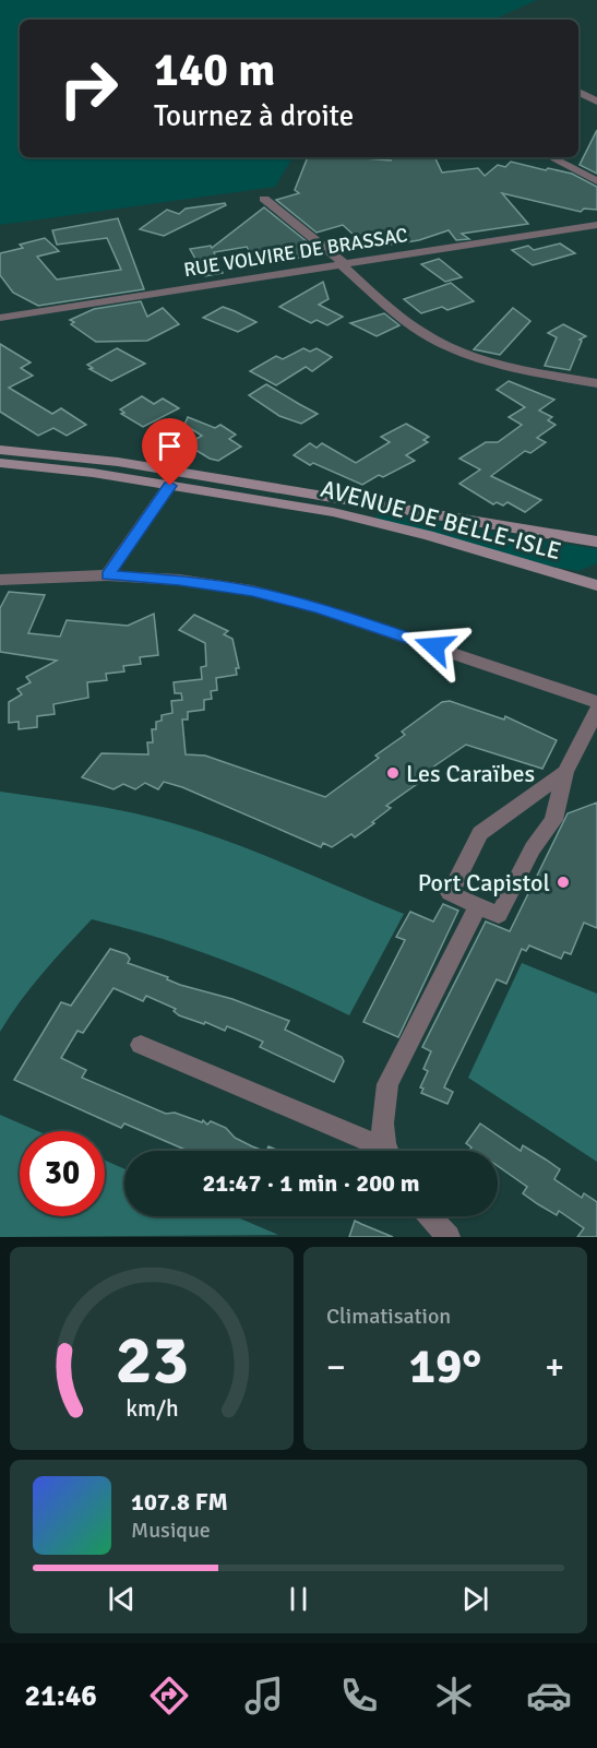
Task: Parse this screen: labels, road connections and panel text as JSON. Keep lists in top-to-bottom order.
{
  "streets": {
    "street": ["RUE VOLVIRE DE BRASSAC", "AVENUE DE BELLE-ISLE"]
  },
  "places": ["Les Caraïbes", "Port Capistol"],
  "page": {
    "turn": ["140 m", "Tournez à droite"],
    "limit": "30",
    "trip": "21:47 · 1 min · 200 m",
    "tile": "Climatisation",
    "heat": ["−", "19°", "+"],
    "song": ["107.8 FM", "Musique"],
    "tabs": "21:46",
    "gauge": ["23", "km/h"]
  }
}
